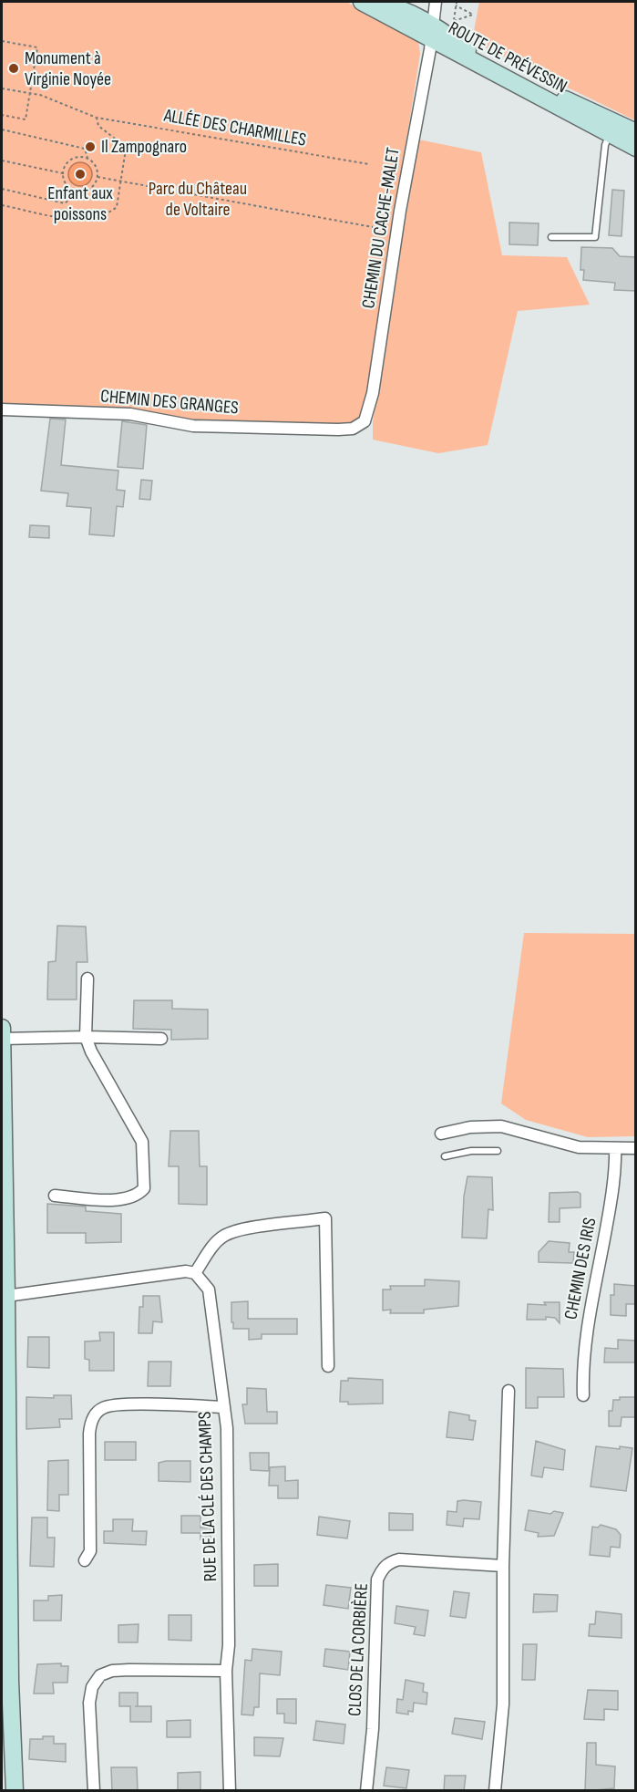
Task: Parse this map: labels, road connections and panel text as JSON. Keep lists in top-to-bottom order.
{
  "streets": {
    "street": [
      "ROUTE DE PRÉVESSIN",
      "CHEMIN DU CACHE-MALET",
      "CHEMIN DES GRANGES",
      "CHEMIN DES IRIS",
      "RUE DE LA CLÉ DES CHAMPS",
      "CLOS DE LA CORBIÈRE"
    ],
    "path": ["ALLÉE DES CHARMILLES"]
  },
  "crossings": [
    ["ROUTE DE PRÉVESSIN", "CHEMIN DU CACHE-MALET"],
    ["CHEMIN DU CACHE-MALET", "CHEMIN DES GRANGES"]
  ],
  "parks": ["Parc du Château de Voltaire"],
  "places": ["Monument à Virginie Noyée", "Il Zampognaro", "Enfant aux poissons"]
}
